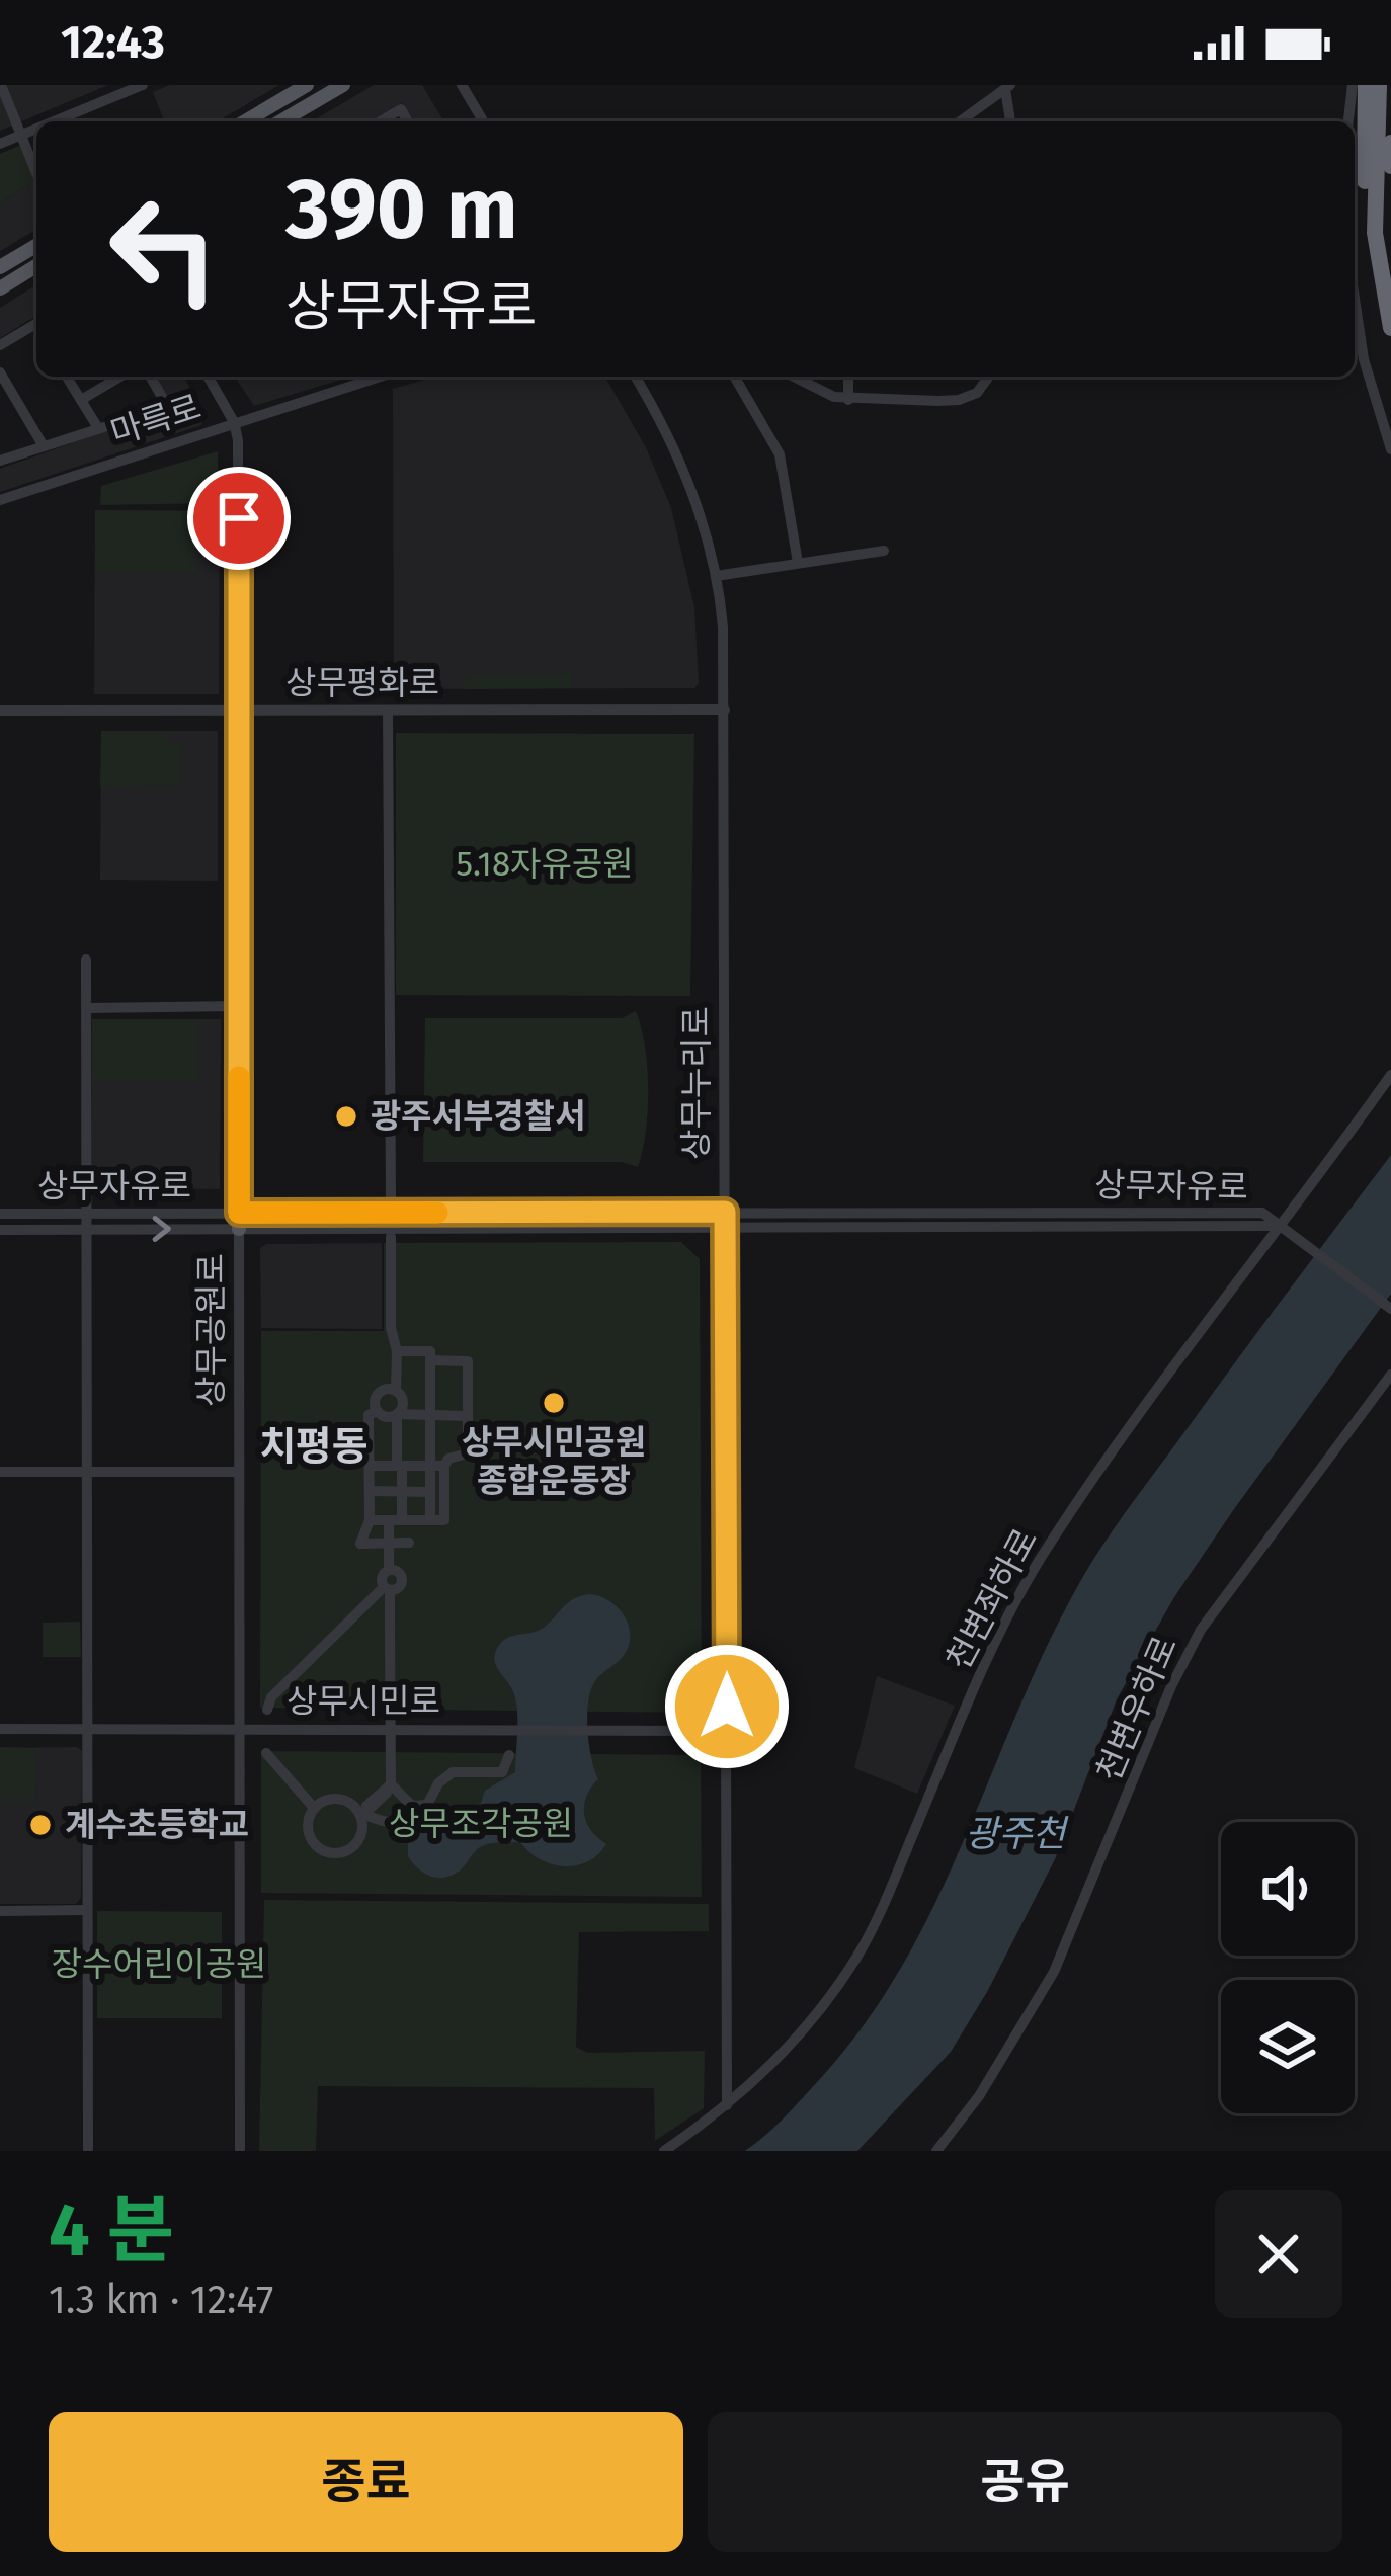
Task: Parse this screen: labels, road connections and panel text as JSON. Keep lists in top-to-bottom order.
{
  "streets": {
    "street": [
      "마륵로",
      "상무평화로",
      "상무누리로",
      "상무자유로",
      "상무공원로",
      "천변좌하로",
      "상무시민로",
      "천변우하로"
    ]
  },
  "crossings": [
    ["마륵로", "상무공원로"],
    ["상무평화로", "상무누리로"],
    ["상무평화로", "상무공원로"],
    ["상무누리로", "상무자유로"],
    ["상무누리로", "천변좌하로"],
    ["상무누리로", "상무시민로"],
    ["상무자유로", "상무공원로"],
    ["상무자유로", "천변좌하로"],
    ["상무공원로", "상무시민로"]
  ],
  "districts": ["치평동"],
  "water": ["광주천"],
  "parks": ["5.18자유공원", "상무조각공원", "장수어린이공원"],
  "places": ["광주서부경찰서", "상무시민공원 종합운동장", "계수초등학교"],
  "page": {
    "status": "12:43",
    "turn": ["390 m", "상무자유로"],
    "heading": ["4 분", "1.3 km · 12:47"],
    "buttons": ["종료", "공유"]
  }
}
